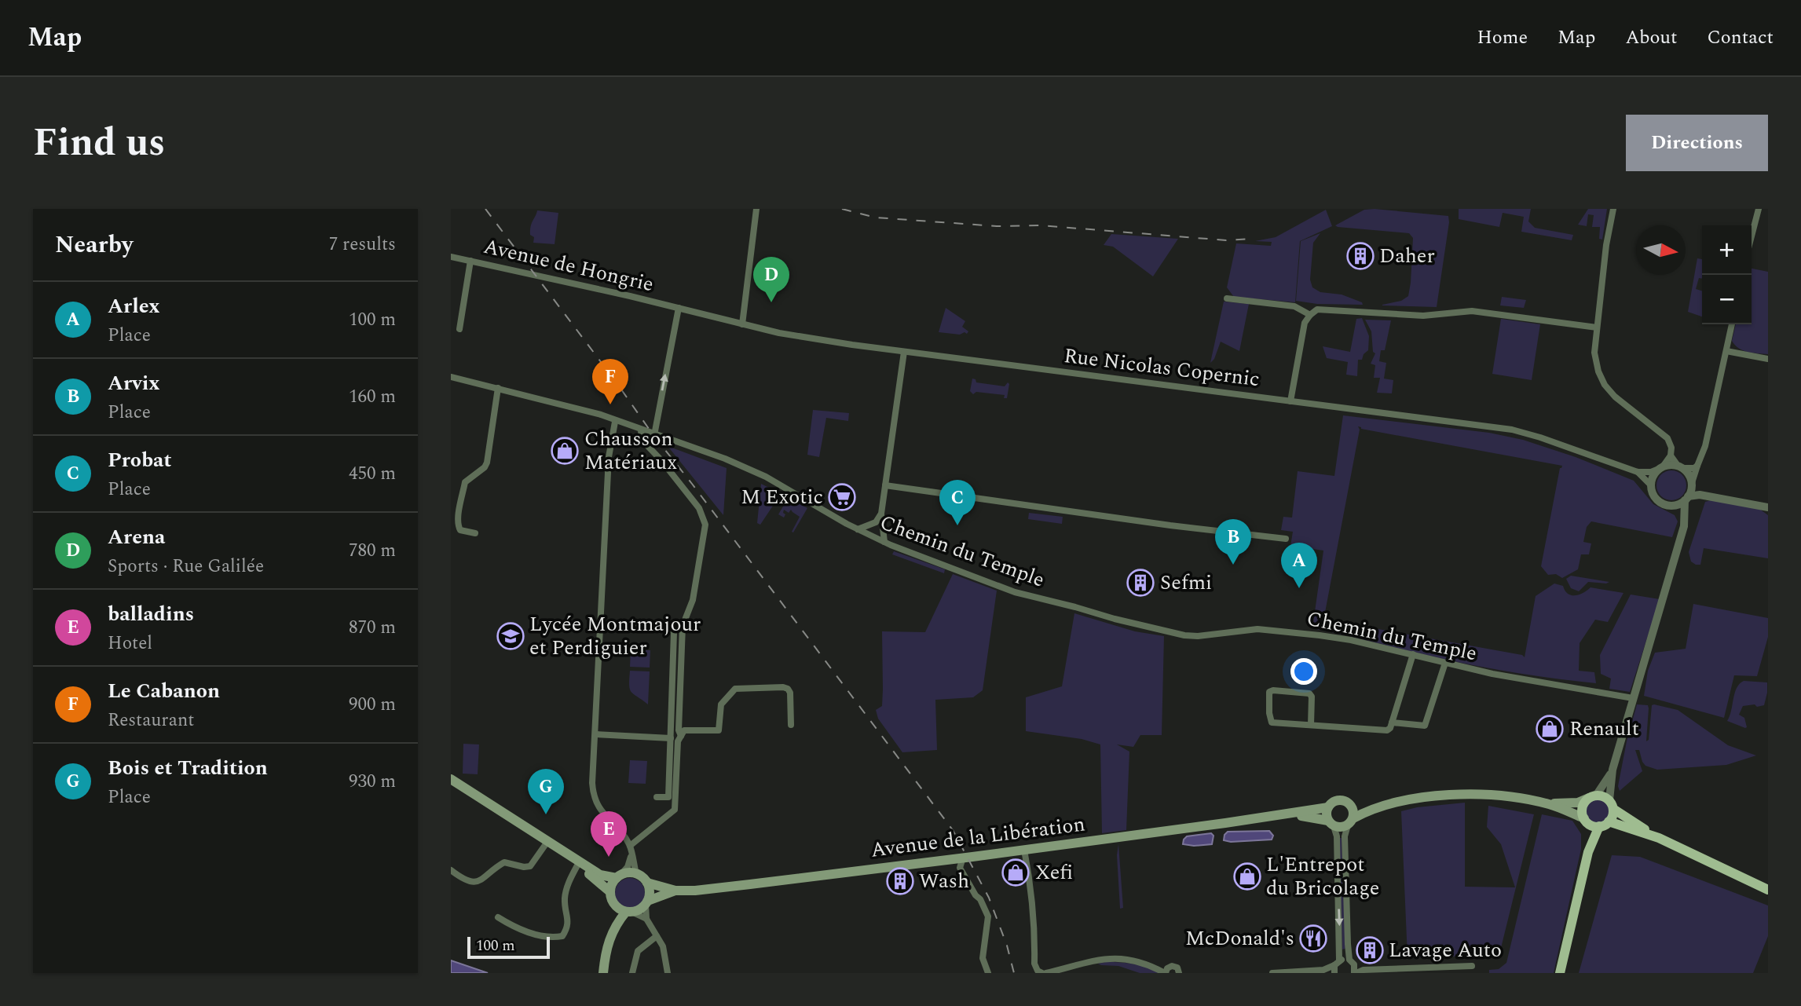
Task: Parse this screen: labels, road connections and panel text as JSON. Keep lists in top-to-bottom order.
{
  "streets": {
    "main road": ["Avenue de la Libération"],
    "street": ["Avenue de Hongrie", "Rue Nicolas Copernic", "Chemin du Temple"]
  },
  "crossings": [
    ["Avenue de Hongrie", "Rue Nicolas Copernic"]
  ],
  "places": {
    "building": [
      "Daher",
      "Sefmi",
      "Wash",
      "Lavage Auto"
    ],
    "shop": [
      "Chausson Matériaux",
      "Renault",
      "Xefi",
      "L'Entrepot du Bricolage"
    ],
    "supermarket": ["M Exotic"],
    "school or university": ["Lycée Montmajour et Perdiguier"],
    "restaurant": ["McDonald's"]
  },
  "scale_bar": "100 m",
  "north": "right",
  "page": {
    "header": "Map",
    "nav": [
      "Home",
      "Map",
      "About",
      "Contact"
    ],
    "title": "Find us",
    "buttons": "Directions",
    "heading": ["Nearby", "7 results"],
    "map_buttons": ["+", "−"],
    "pins": [
      "D",
      "F",
      "C",
      "B",
      "A",
      "G",
      "E"
    ],
    "list": [
      {
        "mark": "A",
        "name": "Arlex",
        "note": "Place",
        "value": "100 m"
      },
      {
        "mark": "B",
        "name": "Arvix",
        "note": "Place",
        "value": "160 m"
      },
      {
        "mark": "C",
        "name": "Probat",
        "note": "Place",
        "value": "450 m"
      },
      {
        "mark": "D",
        "name": "Arena",
        "note": "Sports · Rue Galilée",
        "value": "780 m"
      },
      {
        "mark": "E",
        "name": "balladins",
        "note": "Hotel",
        "value": "870 m"
      },
      {
        "mark": "F",
        "name": "Le Cabanon",
        "note": "Restaurant",
        "value": "900 m"
      },
      {
        "mark": "G",
        "name": "Bois et Tradition",
        "note": "Place",
        "value": "930 m"
      }
    ],
    "scale": "100 m"
  }
}
